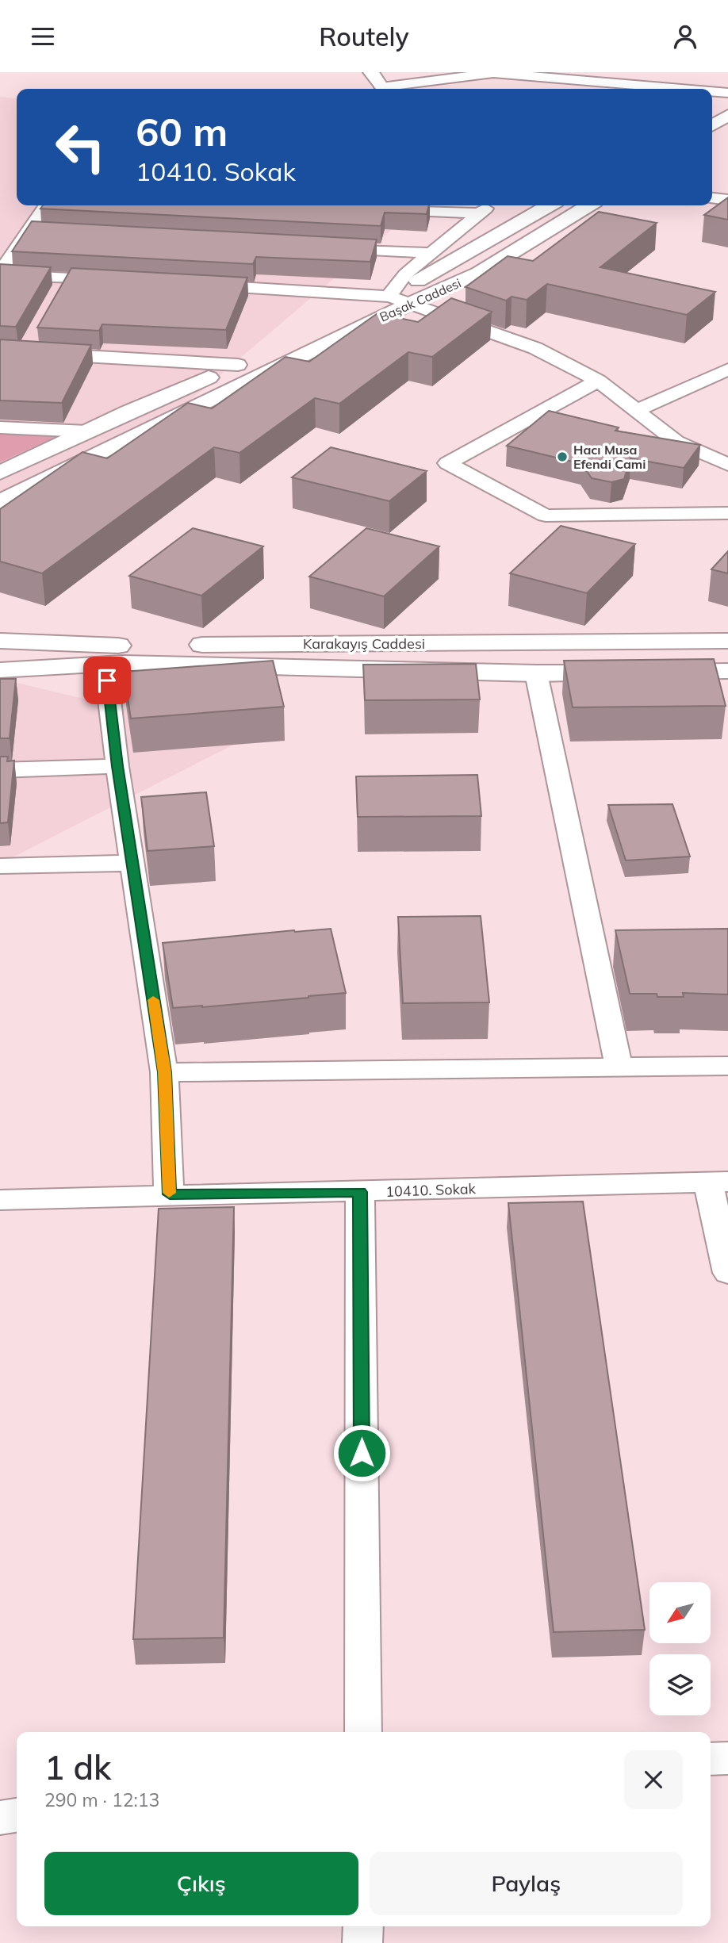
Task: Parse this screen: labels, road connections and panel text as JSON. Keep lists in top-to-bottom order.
{
  "streets": {
    "street": ["Başak Caddesi", "Karakayış Caddesi", "10410. Sokak"]
  },
  "places": ["Hacı Musa Efendi Cami"],
  "north": "bottom left",
  "page": {
    "header": "Routely",
    "turn": ["60 m", "10410. Sokak"],
    "heading": ["1 dk", "290 m · 12:13"],
    "buttons": ["Çıkış", "Paylaş"]
  }
}
